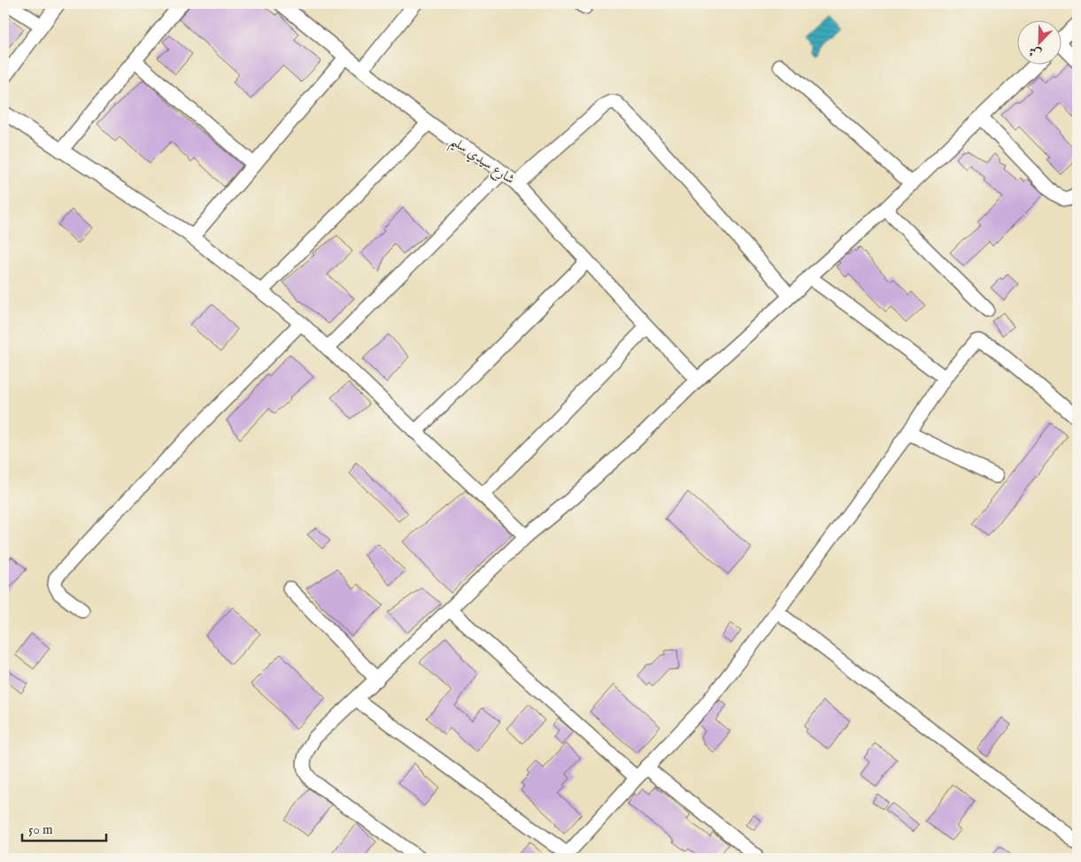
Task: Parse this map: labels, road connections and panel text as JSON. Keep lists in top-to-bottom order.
{
  "streets": {
    "street": ["شارع سيدي سليم"]
  },
  "scale_bar": "50 m",
  "north": "bottom left"
}
